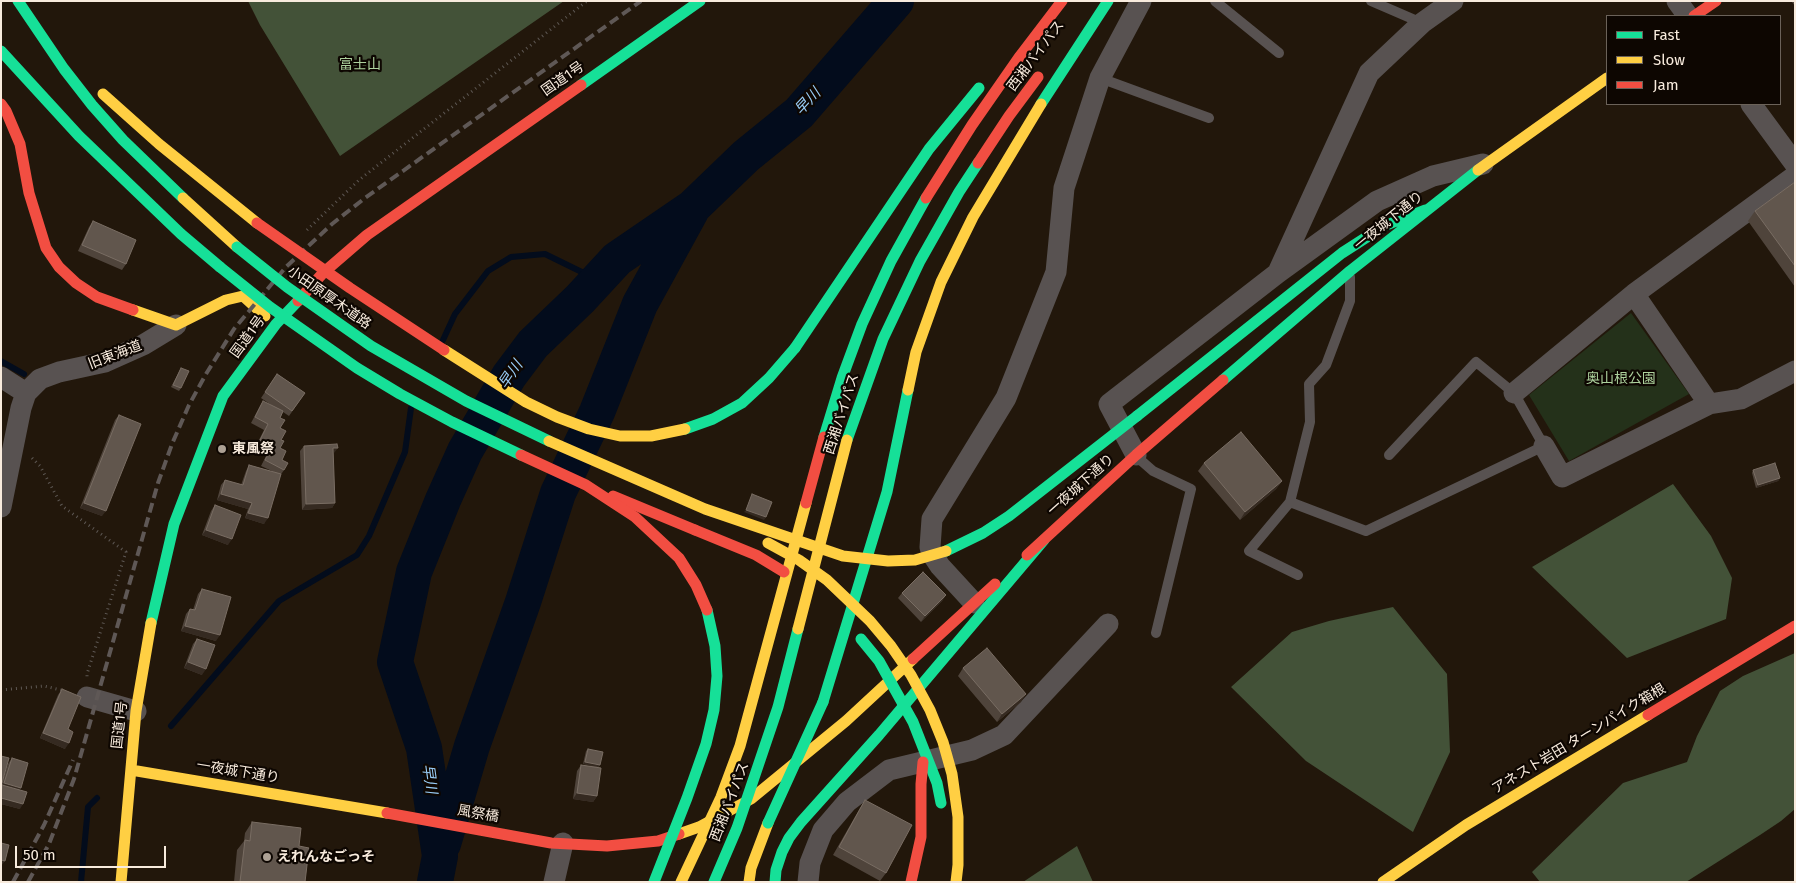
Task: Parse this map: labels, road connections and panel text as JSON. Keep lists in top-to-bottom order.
{
  "streets": {
    "main road": [
      "西湘バイパス",
      "国道1号",
      "一夜城下通り",
      "小田原厚木道路",
      "旧東海道",
      "アネスト岩田 ターンパイク箱根",
      "風祭橋"
    ]
  },
  "crossings": [
    ["国道1号", "一夜城下通り"],
    ["国道1号", "旧東海道"],
    ["一夜城下通り", "風祭橋"]
  ],
  "water": ["早川"],
  "parks": ["富士山", "奥山根公園"],
  "places": ["東風祭", "えれんなごっそ"],
  "legend": ["Fast", "Slow", "Jam"],
  "scale_bar": "50 m"
}
